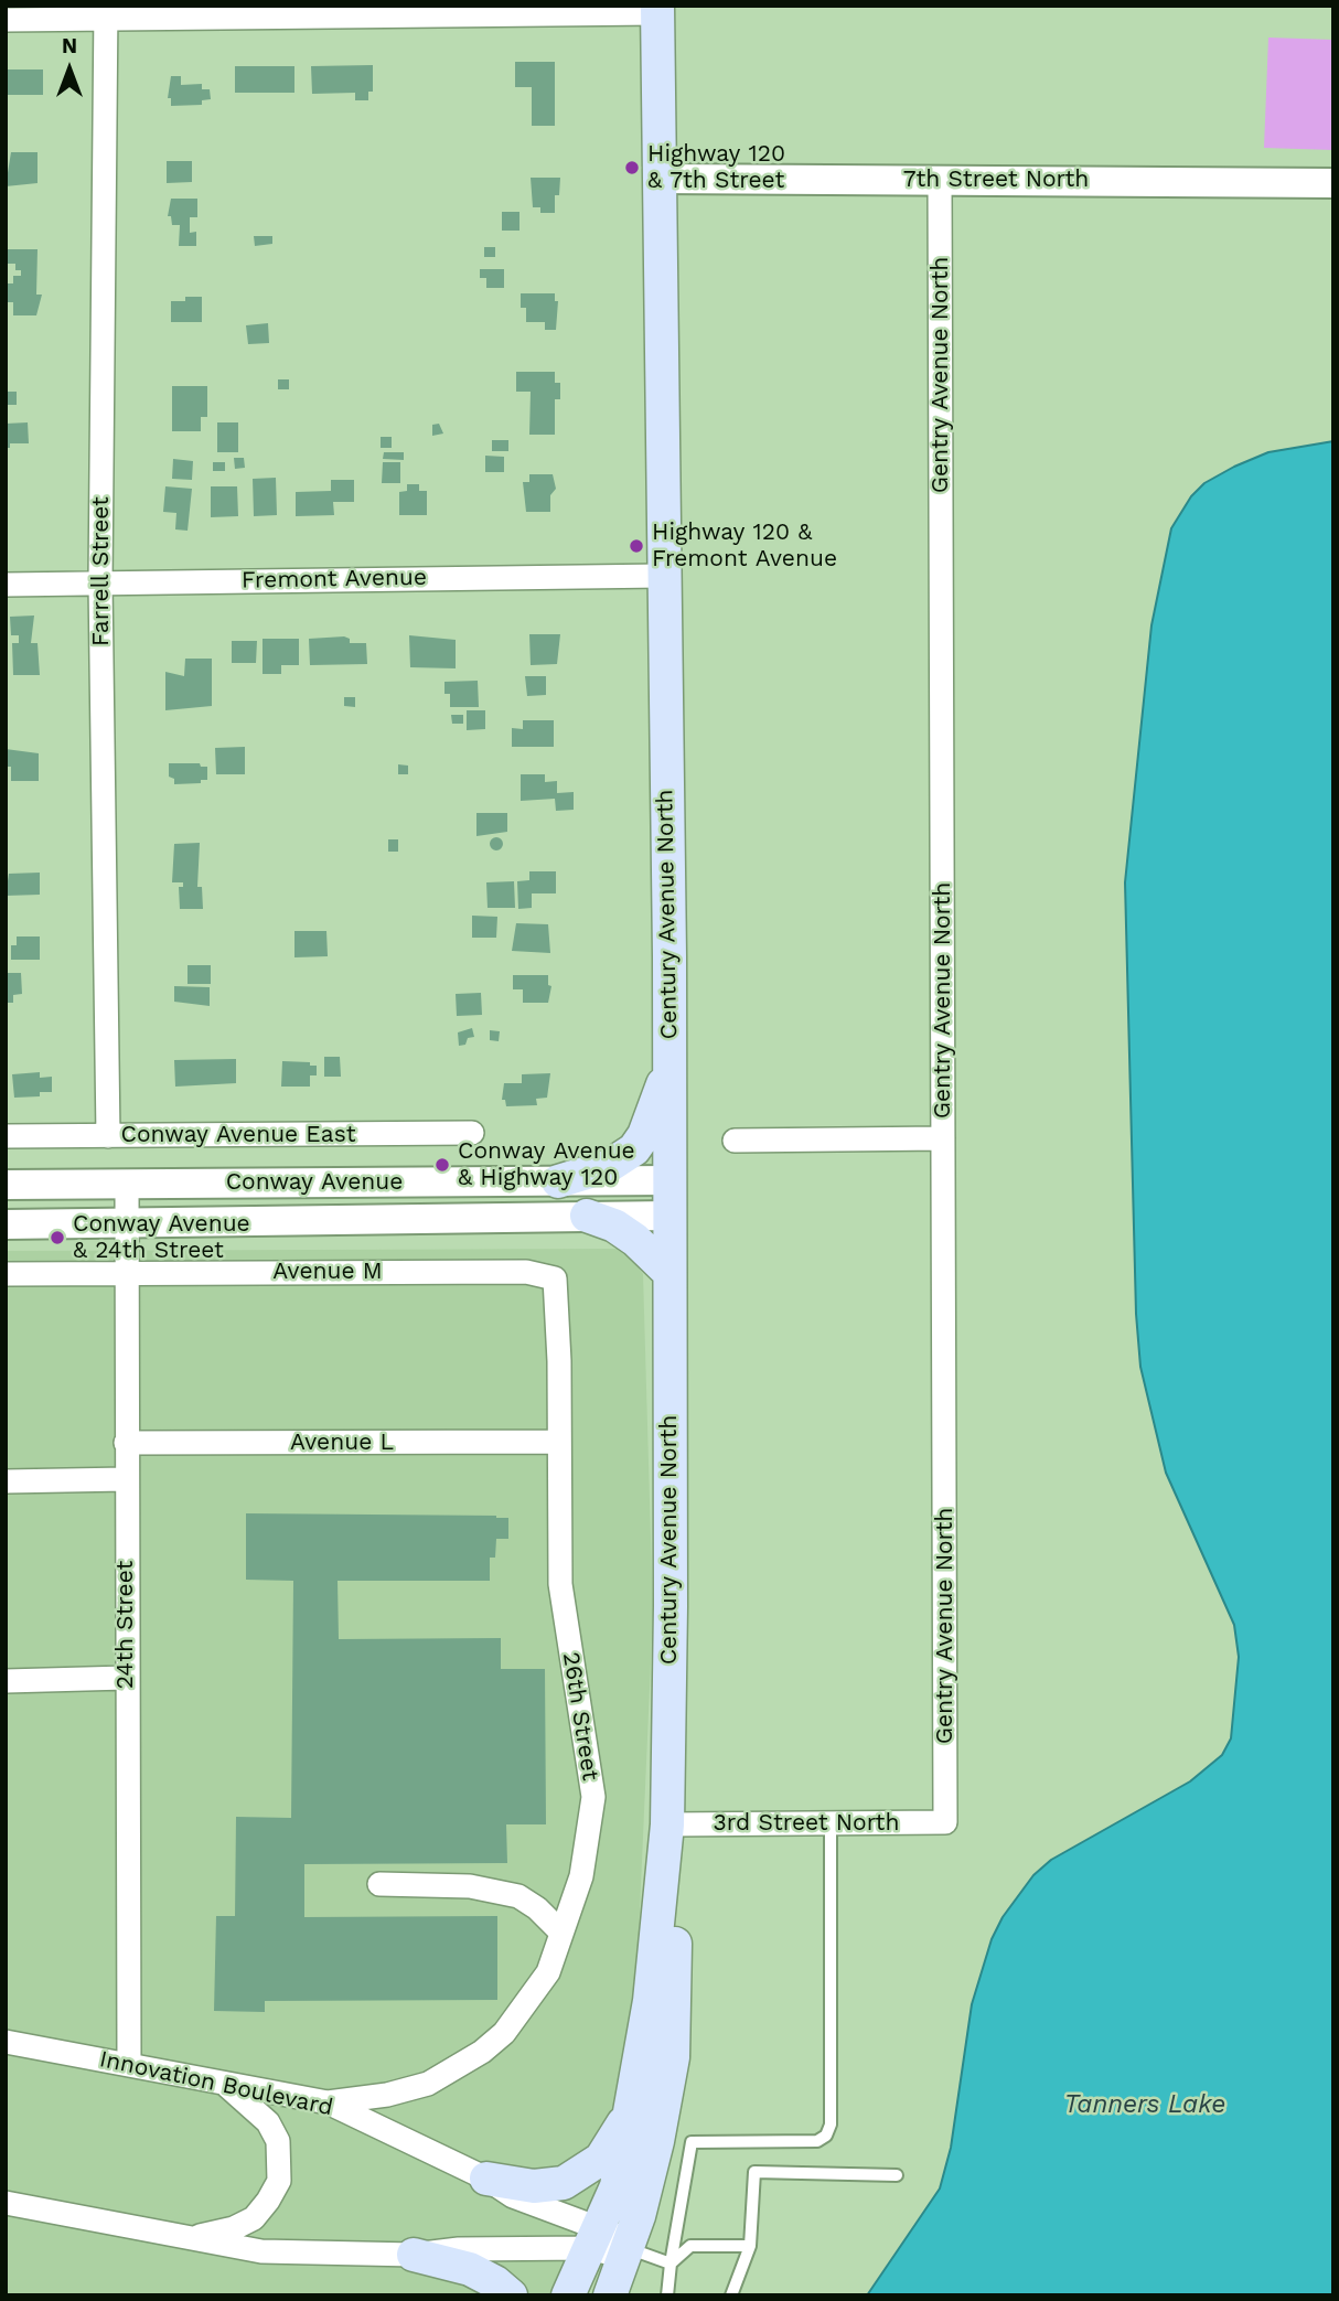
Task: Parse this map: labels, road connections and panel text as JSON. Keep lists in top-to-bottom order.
{
  "streets": {
    "main road": ["Century Avenue North"],
    "street": [
      "7th Street North",
      "Gentry Avenue North",
      "Farrell Street",
      "Fremont Avenue",
      "Conway Avenue East",
      "Conway Avenue",
      "Avenue M",
      "Avenue L",
      "24th Street",
      "26th Street",
      "3rd Street North",
      "Innovation Boulevard"
    ]
  },
  "crossings": [
    ["7th Street North", "Gentry Avenue North"],
    ["7th Street North", "Century Avenue North"],
    ["Gentry Avenue North", "3rd Street North"],
    ["Farrell Street", "Fremont Avenue"],
    ["Farrell Street", "Conway Avenue East"],
    ["Fremont Avenue", "Century Avenue North"],
    ["Century Avenue North", "Conway Avenue"],
    ["Century Avenue North", "3rd Street North"],
    ["Century Avenue North", "Innovation Boulevard"],
    ["Conway Avenue", "24th Street"],
    ["Avenue M", "24th Street"],
    ["Avenue M", "26th Street"],
    ["Avenue L", "24th Street"],
    ["Avenue L", "26th Street"],
    ["24th Street", "Innovation Boulevard"],
    ["26th Street", "Innovation Boulevard"]
  ],
  "water": ["Tanners Lake"],
  "places": [
    "Highway 120 & 7th Street",
    "Highway 120 & Fremont Avenue",
    "Conway Avenue & Highway 120",
    "Conway Avenue & 24th Street"
  ],
  "north": "top"
}
